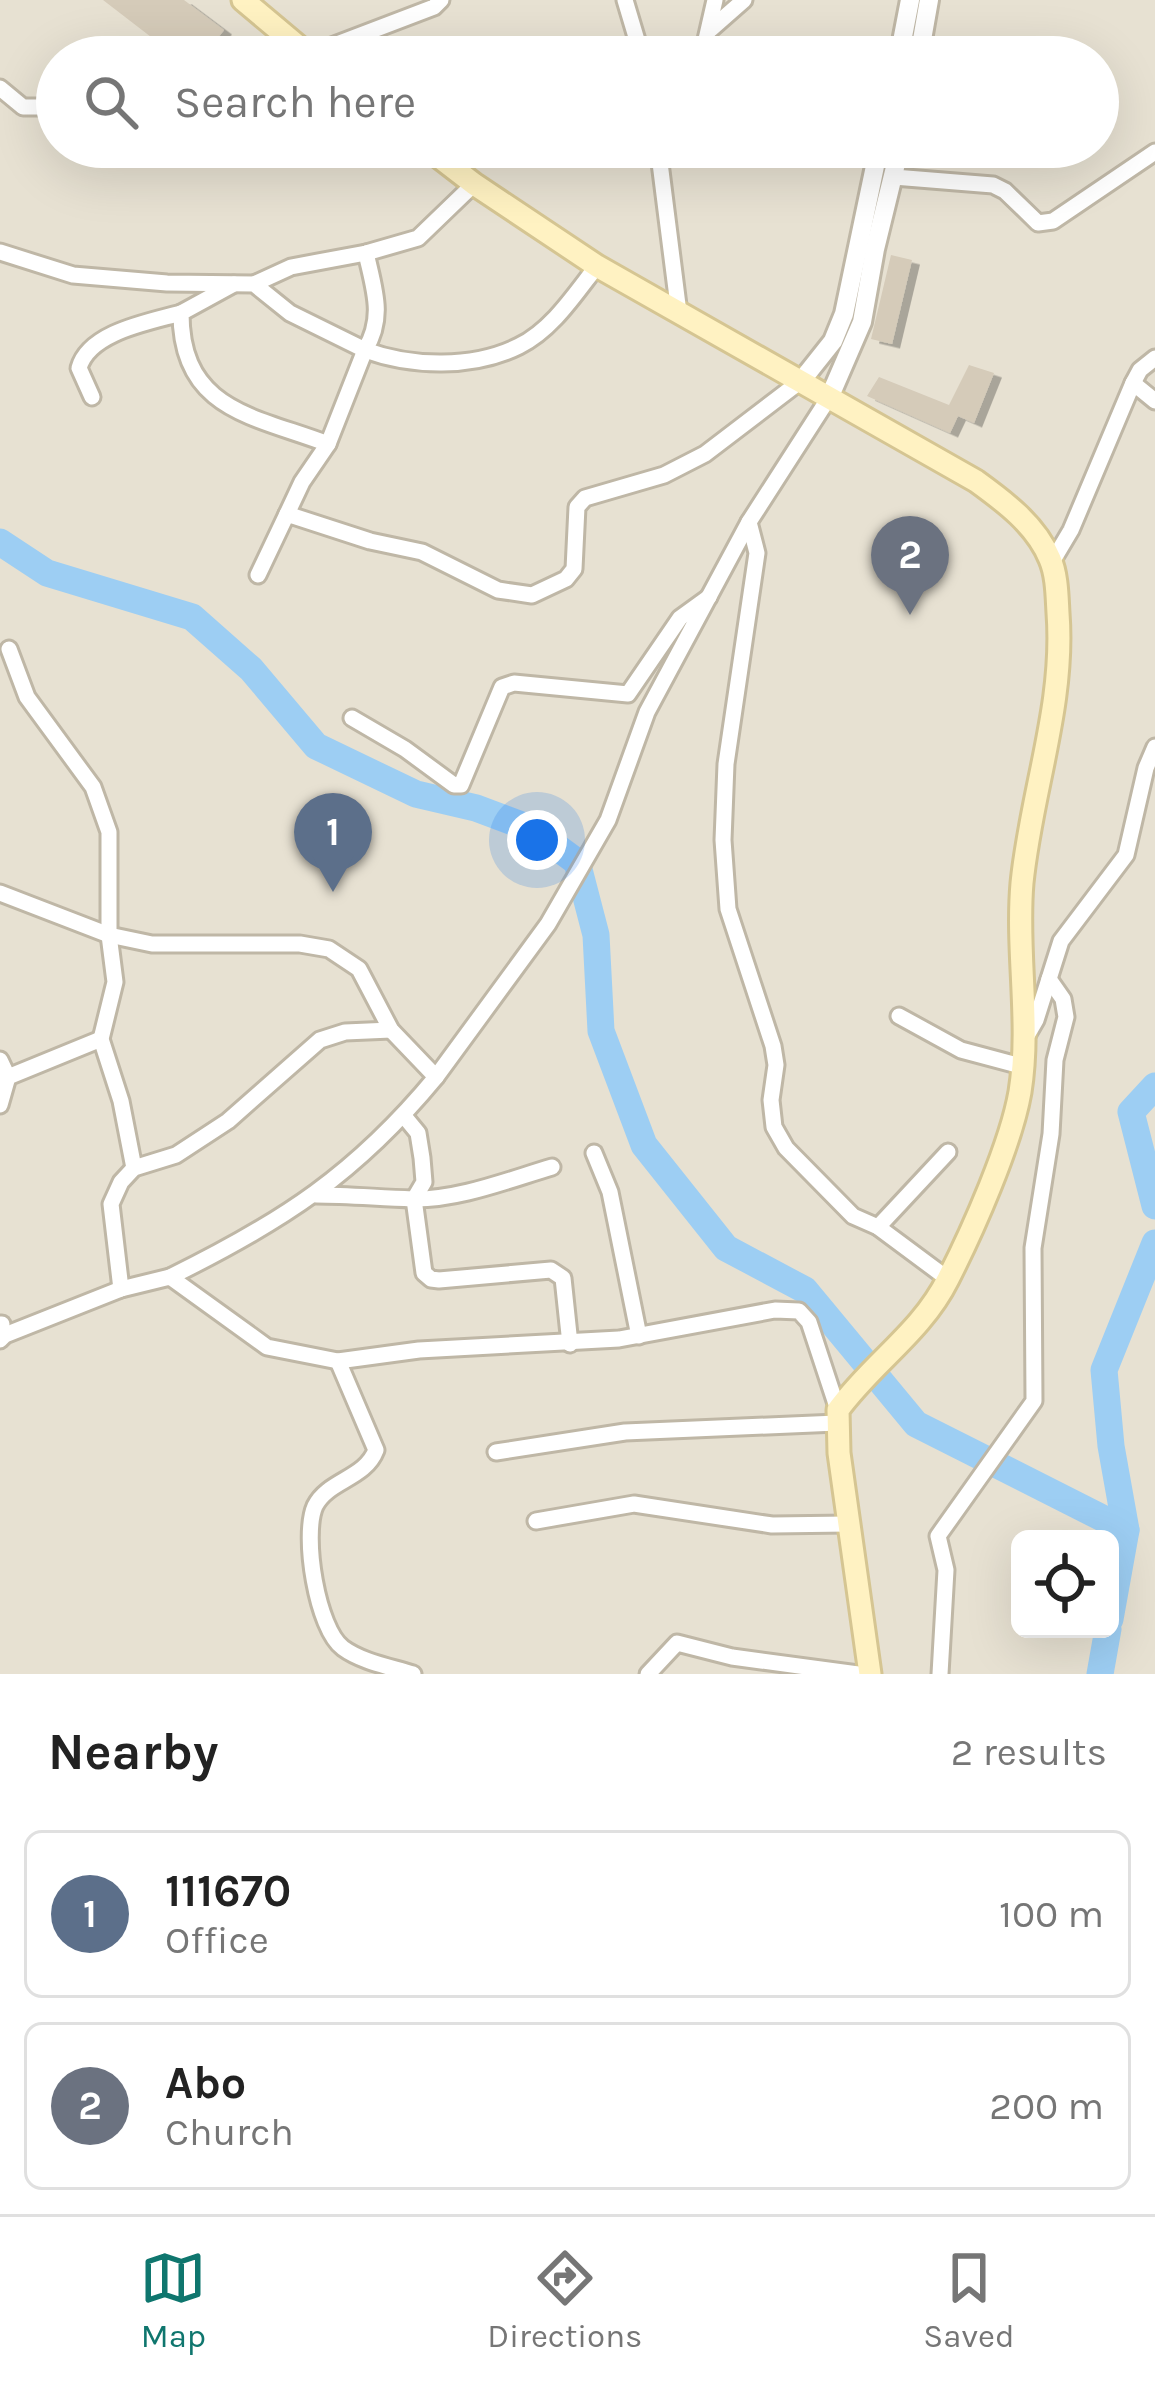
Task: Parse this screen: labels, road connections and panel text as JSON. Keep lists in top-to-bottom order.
{
  "page": {
    "search": "Search here",
    "pins": ["2", "1"],
    "heading": ["Nearby", "2 results"],
    "list": [
      {
        "mark": "1",
        "name": "111670",
        "note": "Office",
        "value": "100 m"
      },
      {
        "mark": "2",
        "name": "Abo",
        "note": "Church",
        "value": "200 m"
      }
    ],
    "nav": ["Map", "Directions", "Saved"]
  }
}
